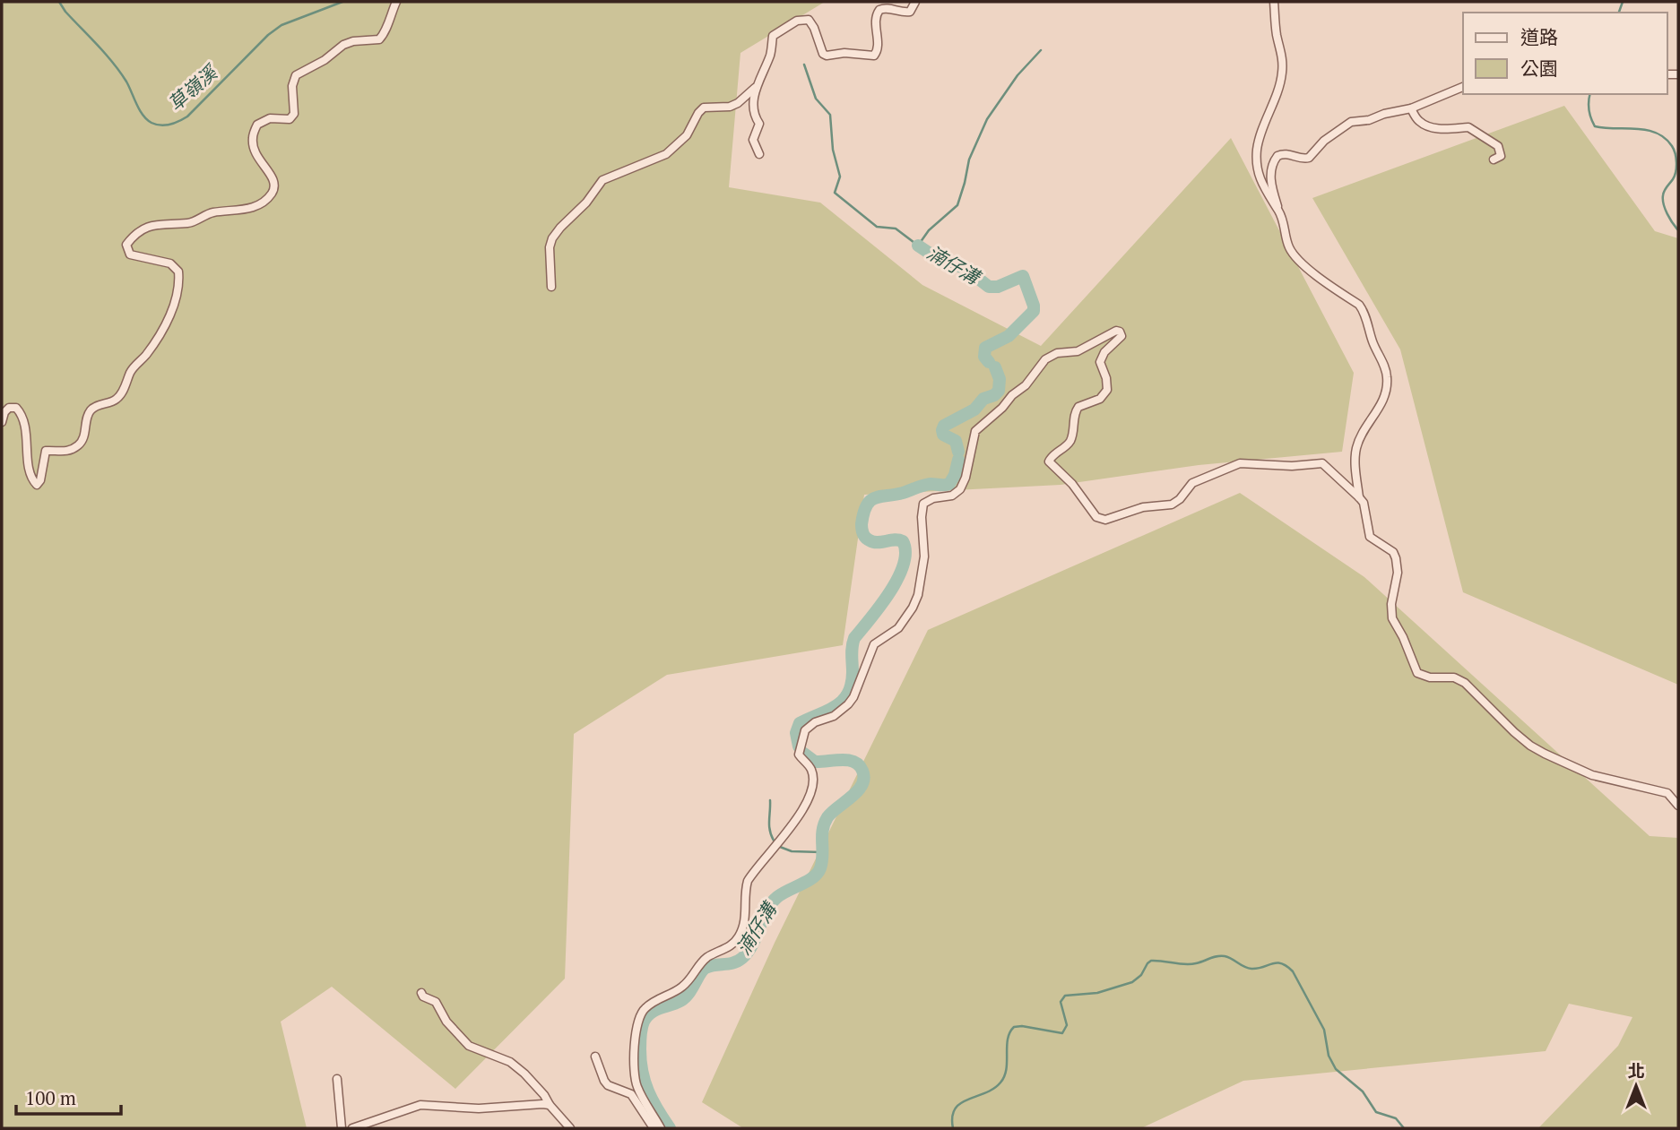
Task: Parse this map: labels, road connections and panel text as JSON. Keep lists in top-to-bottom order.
{
  "water": ["草嶺溪", "湳仔溝"],
  "legend": ["道路", "公園"],
  "scale_bar": "100 m",
  "north": "top"
}
